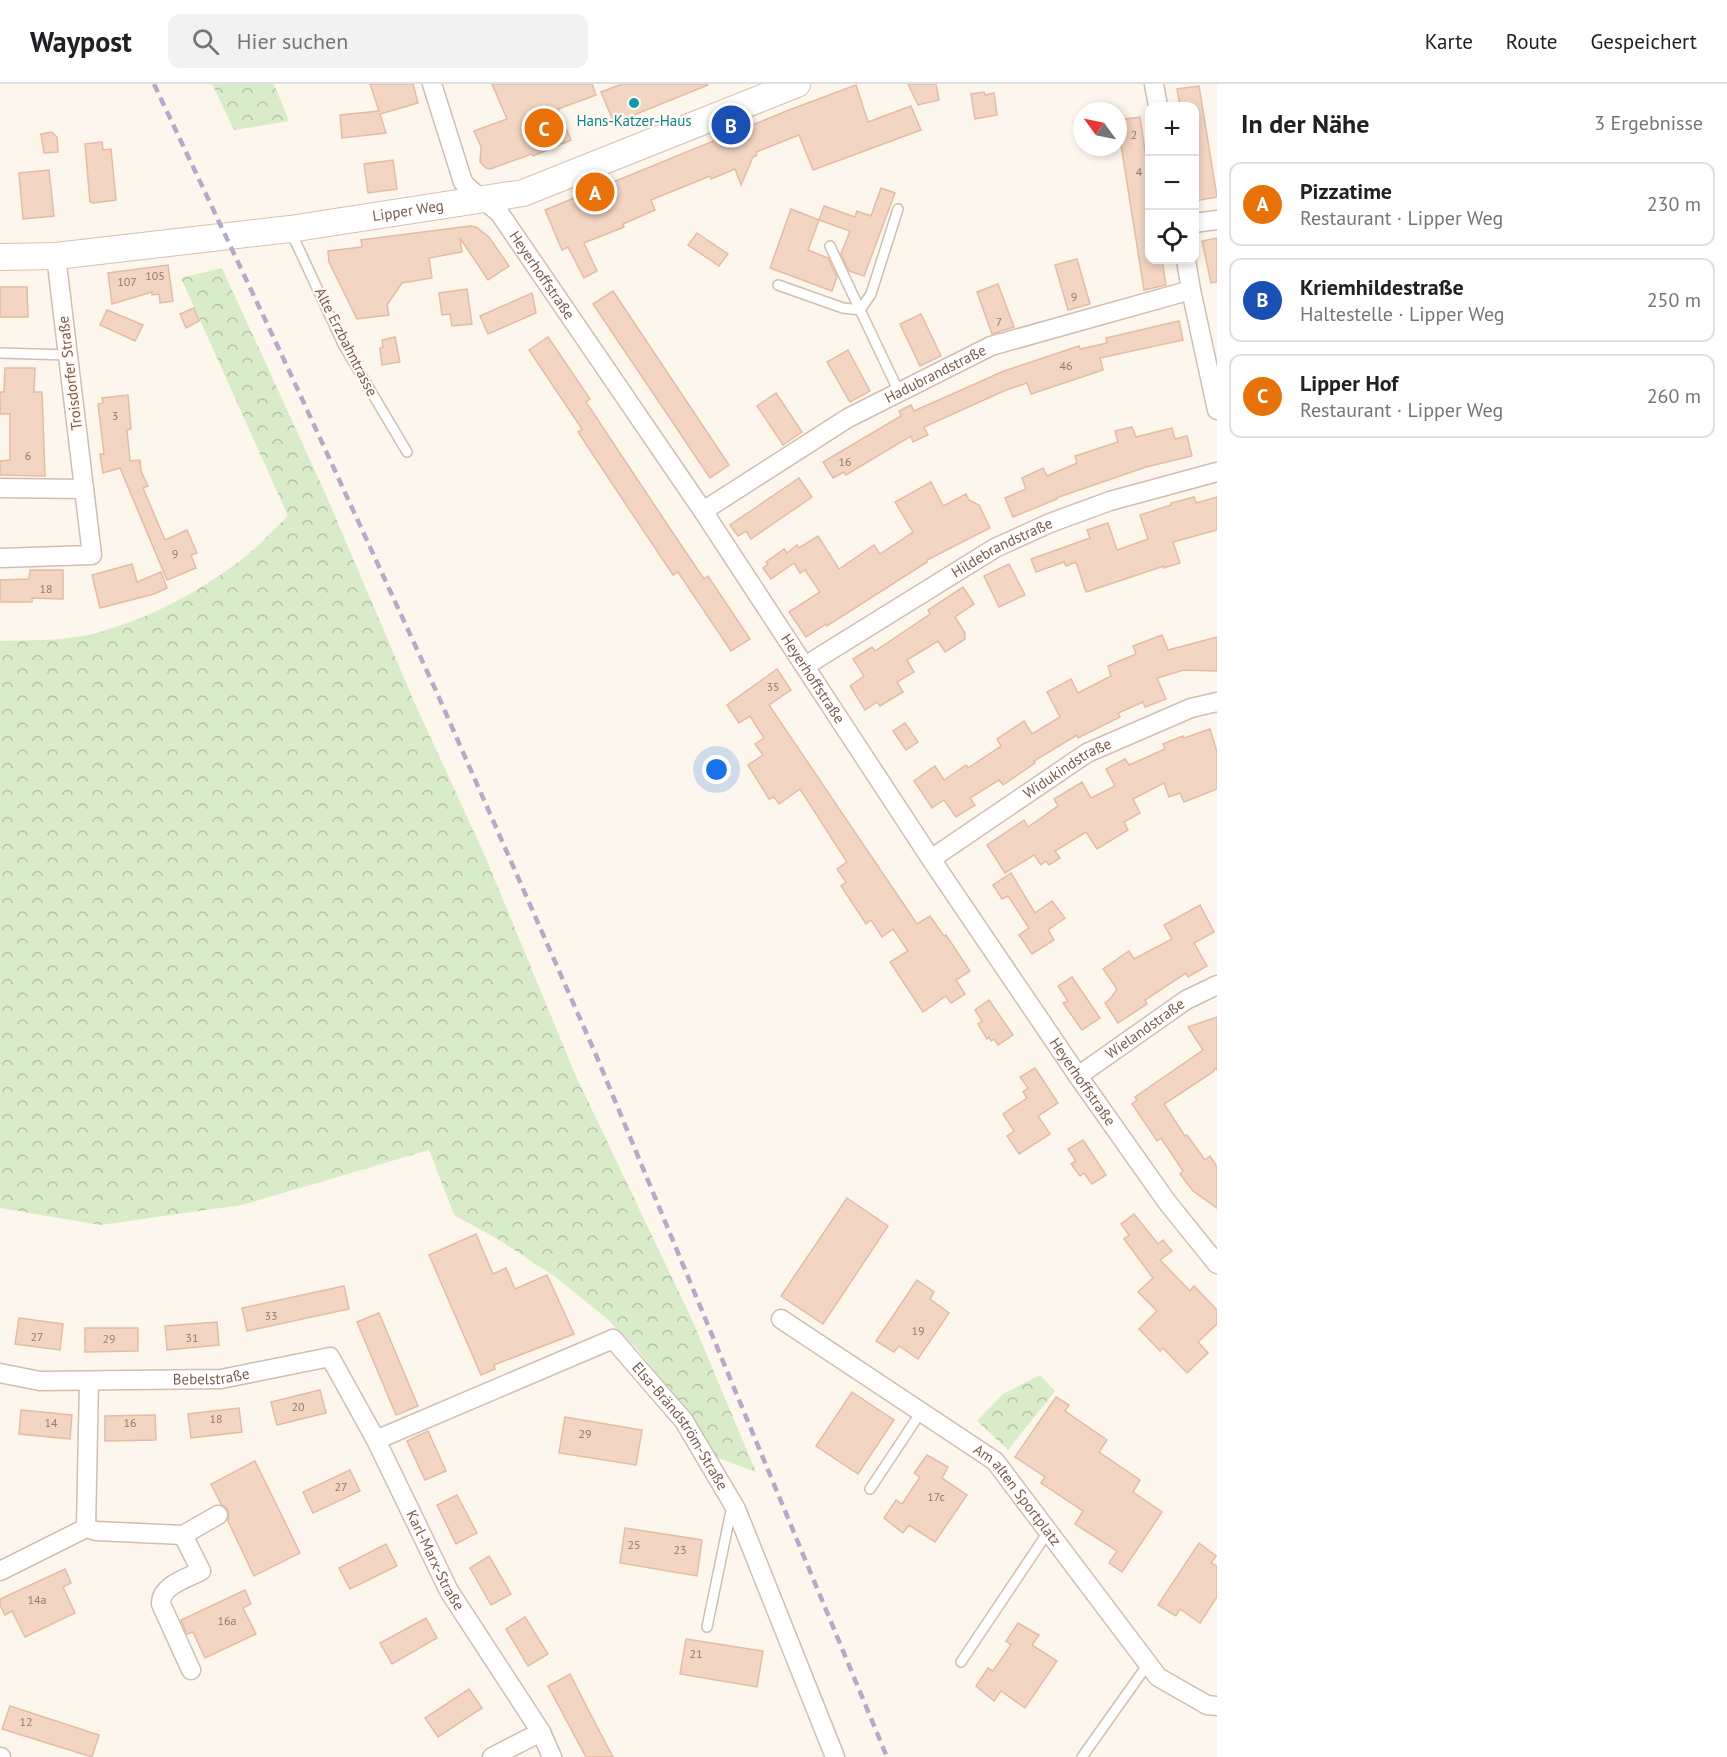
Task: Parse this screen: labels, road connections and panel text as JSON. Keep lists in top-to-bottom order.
{
  "streets": {
    "street": [
      "Lipper Weg",
      "Heyerhoffstraße",
      "Troisdorfer Straße",
      "Hadubrandstraße",
      "Hildebrandstraße",
      "Widukindstraße",
      "Wielandstraße",
      "Bebelstraße",
      "Elsa-Brändström-Straße",
      "Am alten Sportplatz",
      "Karl-Marx-Straße"
    ],
    "lane": ["Alte Erzbahntrasse"]
  },
  "crossings": [
    ["Lipper Weg", "Heyerhoffstraße"],
    ["Lipper Weg", "Alte Erzbahntrasse"],
    ["Lipper Weg", "Troisdorfer Straße"],
    ["Heyerhoffstraße", "Hadubrandstraße"],
    ["Heyerhoffstraße", "Hildebrandstraße"],
    ["Heyerhoffstraße", "Widukindstraße"],
    ["Heyerhoffstraße", "Wielandstraße"],
    ["Bebelstraße", "Karl-Marx-Straße"],
    ["Elsa-Brändström-Straße", "Karl-Marx-Straße"]
  ],
  "places": ["Hans-Katzer-Haus"],
  "house_numbers": [
    "2",
    "4",
    "105",
    "107",
    "9",
    "7",
    "46",
    "3",
    "6",
    "16",
    "9",
    "18",
    "35",
    "33",
    "19",
    "27",
    "31",
    "29",
    "20",
    "18",
    "14",
    "16",
    "29",
    "27",
    "17c",
    "25",
    "23",
    "14a",
    "16a",
    "21",
    "12"
  ],
  "north": "top left",
  "page": {
    "header": "Waypost",
    "search": "Hier suchen",
    "nav": ["Karte", "Route", "Gespeichert"],
    "heading": ["In der Nähe", "3 Ergebnisse"],
    "map_buttons": ["+", "−"],
    "pins": ["B", "C", "A"],
    "list": [
      {
        "mark": "A",
        "name": "Pizzatime",
        "note": "Restaurant · Lipper Weg",
        "value": "230 m"
      },
      {
        "mark": "B",
        "name": "Kriemhildestraße",
        "note": "Haltestelle · Lipper Weg",
        "value": "250 m"
      },
      {
        "mark": "C",
        "name": "Lipper Hof",
        "note": "Restaurant · Lipper Weg",
        "value": "260 m"
      }
    ]
  }
}
